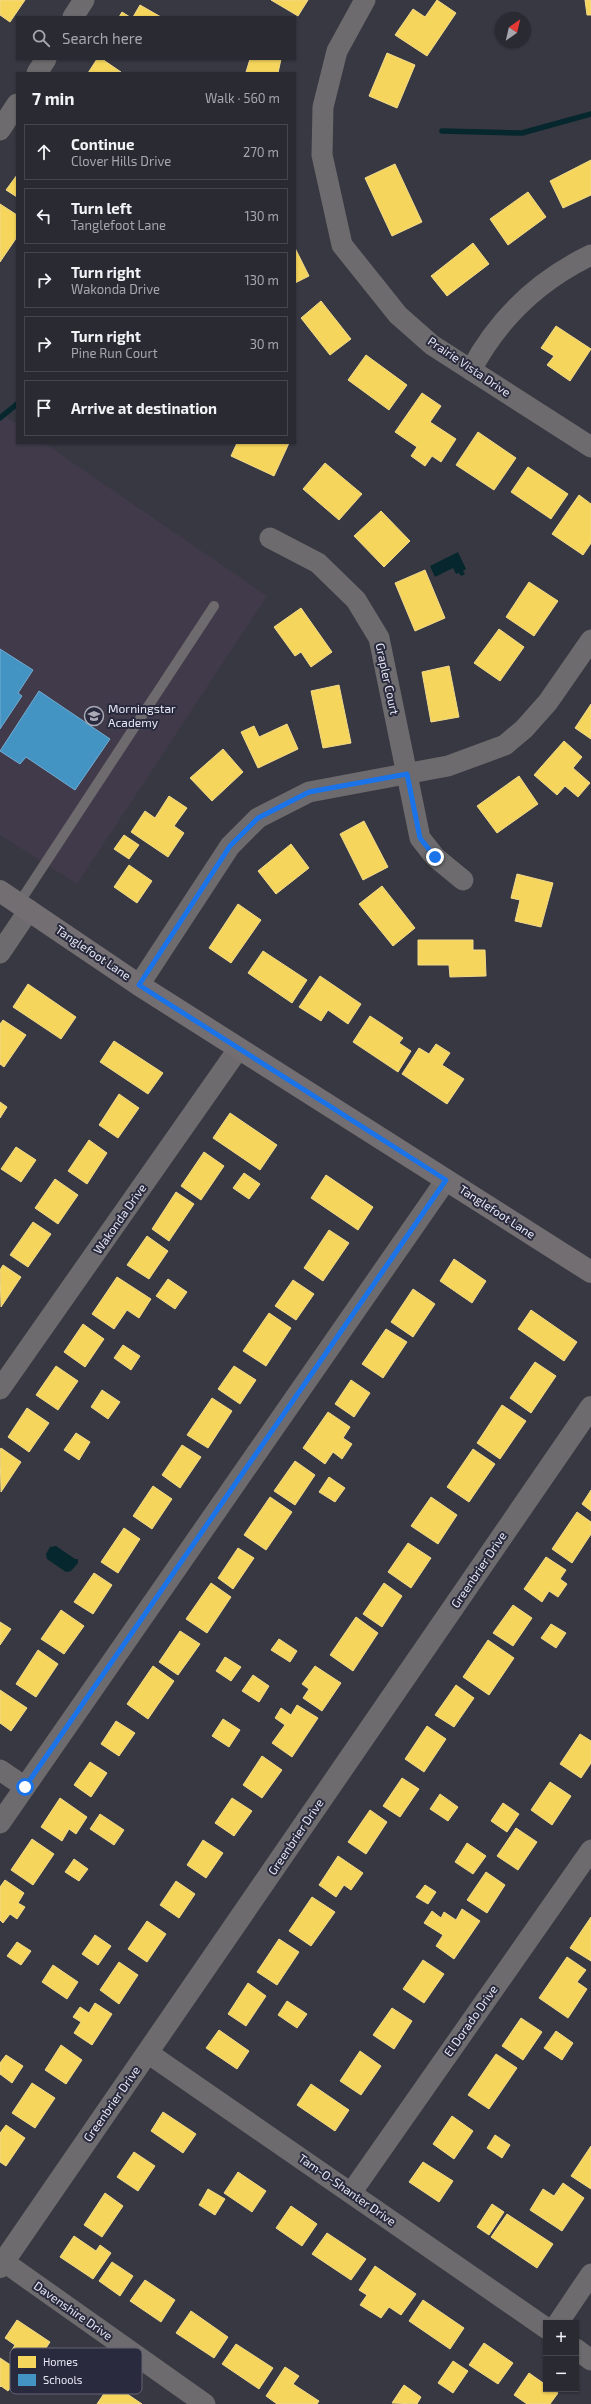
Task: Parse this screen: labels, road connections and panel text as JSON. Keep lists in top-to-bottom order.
{
  "streets": {
    "main road": ["Tanglefoot Lane"],
    "street": [
      "Prairie Vista Drive",
      "Grapler Court",
      "Wakonda Drive",
      "Greenbrier Drive",
      "El Dorado Drive",
      "Tam-O-Shanter Drive",
      "Davenshire Drive"
    ]
  },
  "crossings": [
    ["Tanglefoot Lane", "Wakonda Drive"],
    ["Greenbrier Drive", "Tam-O-Shanter Drive"],
    ["Greenbrier Drive", "Davenshire Drive"],
    ["El Dorado Drive", "Tam-O-Shanter Drive"]
  ],
  "places": {
    "school or university": ["Morningstar Academy"]
  },
  "legend": ["Homes", "Schools"],
  "north": "top right",
  "page": {
    "search": "Search here",
    "heading": ["7 min", "Walk · 560 m"],
    "list": [
      ["Continue", "Clover Hills Drive", "270 m"],
      ["Turn left", "Tanglefoot Lane", "130 m"],
      ["Turn right", "Wakonda Drive", "130 m"],
      ["Turn right", "Pine Run Court", "30 m"],
      "Arrive at destination"
    ],
    "map_buttons": ["+", "−"]
  }
}
